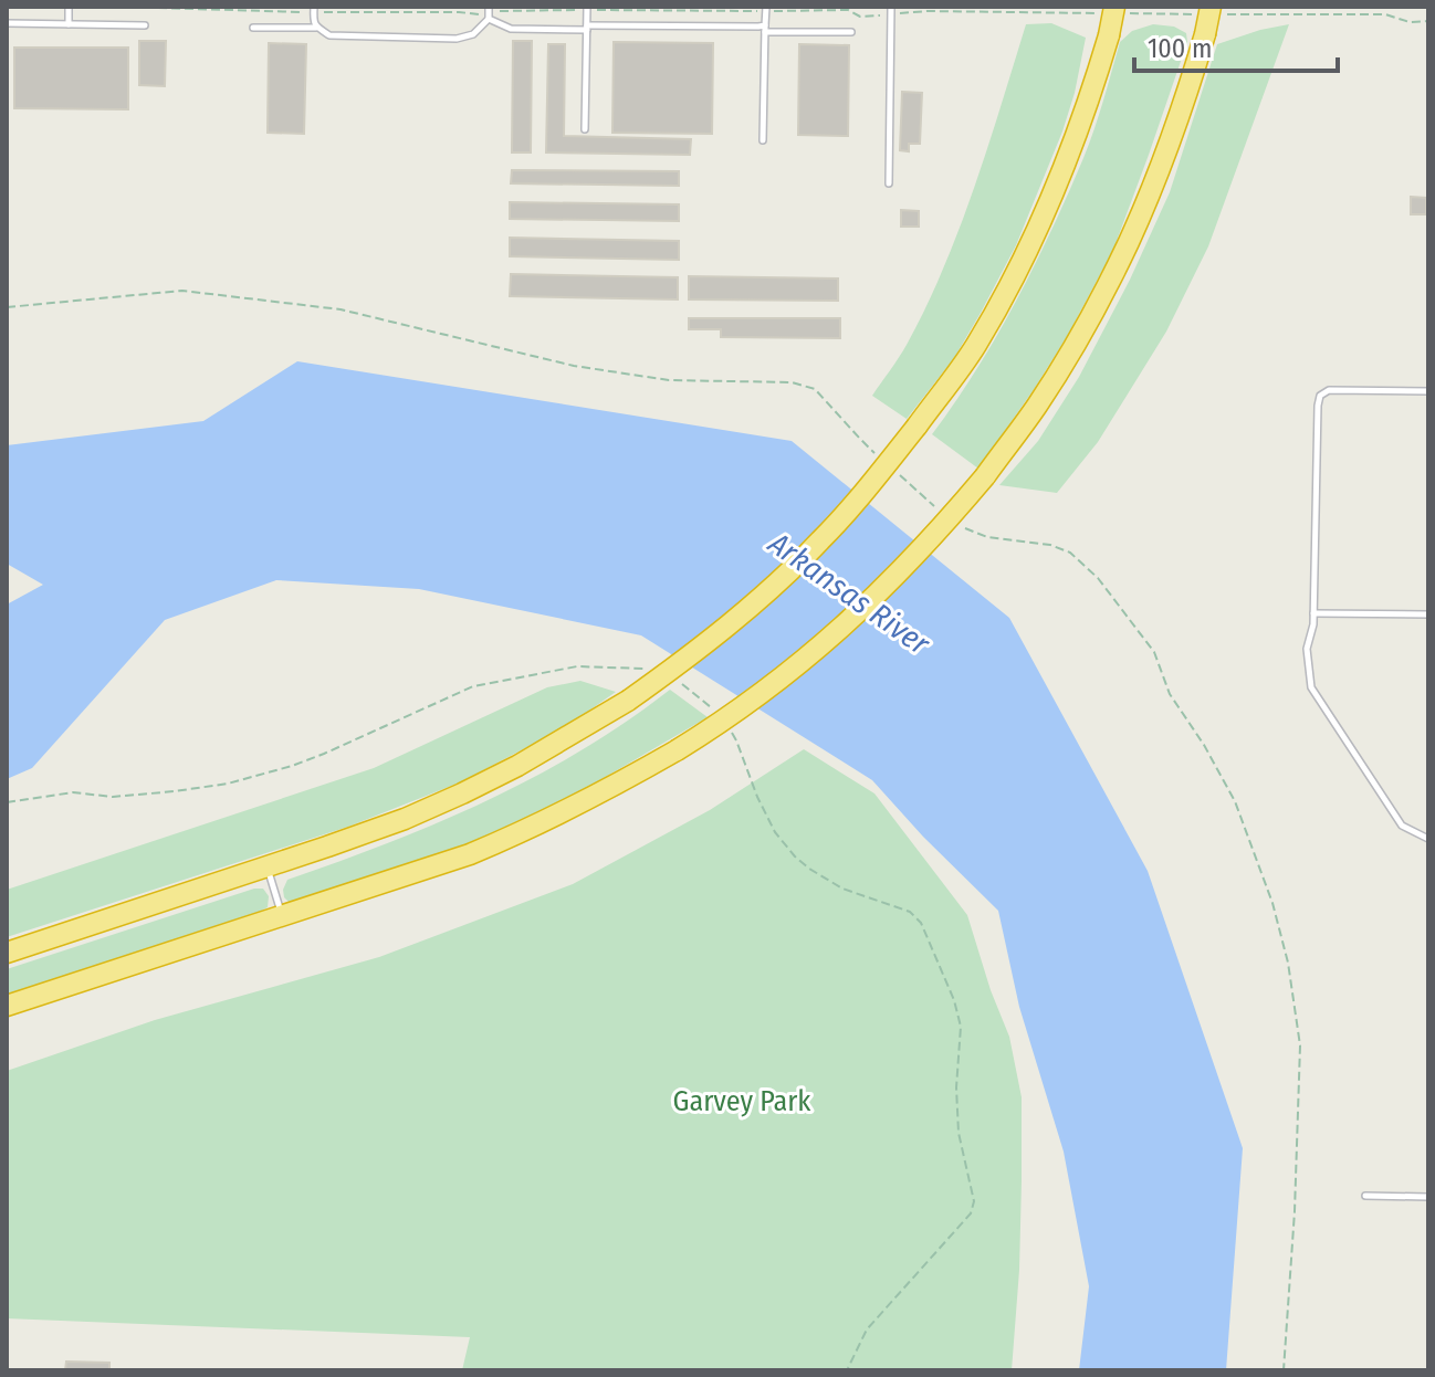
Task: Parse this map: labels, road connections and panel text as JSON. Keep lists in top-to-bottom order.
{
  "water": ["Arkansas River"],
  "parks": ["Garvey Park"],
  "scale_bar": "100 m"
}
